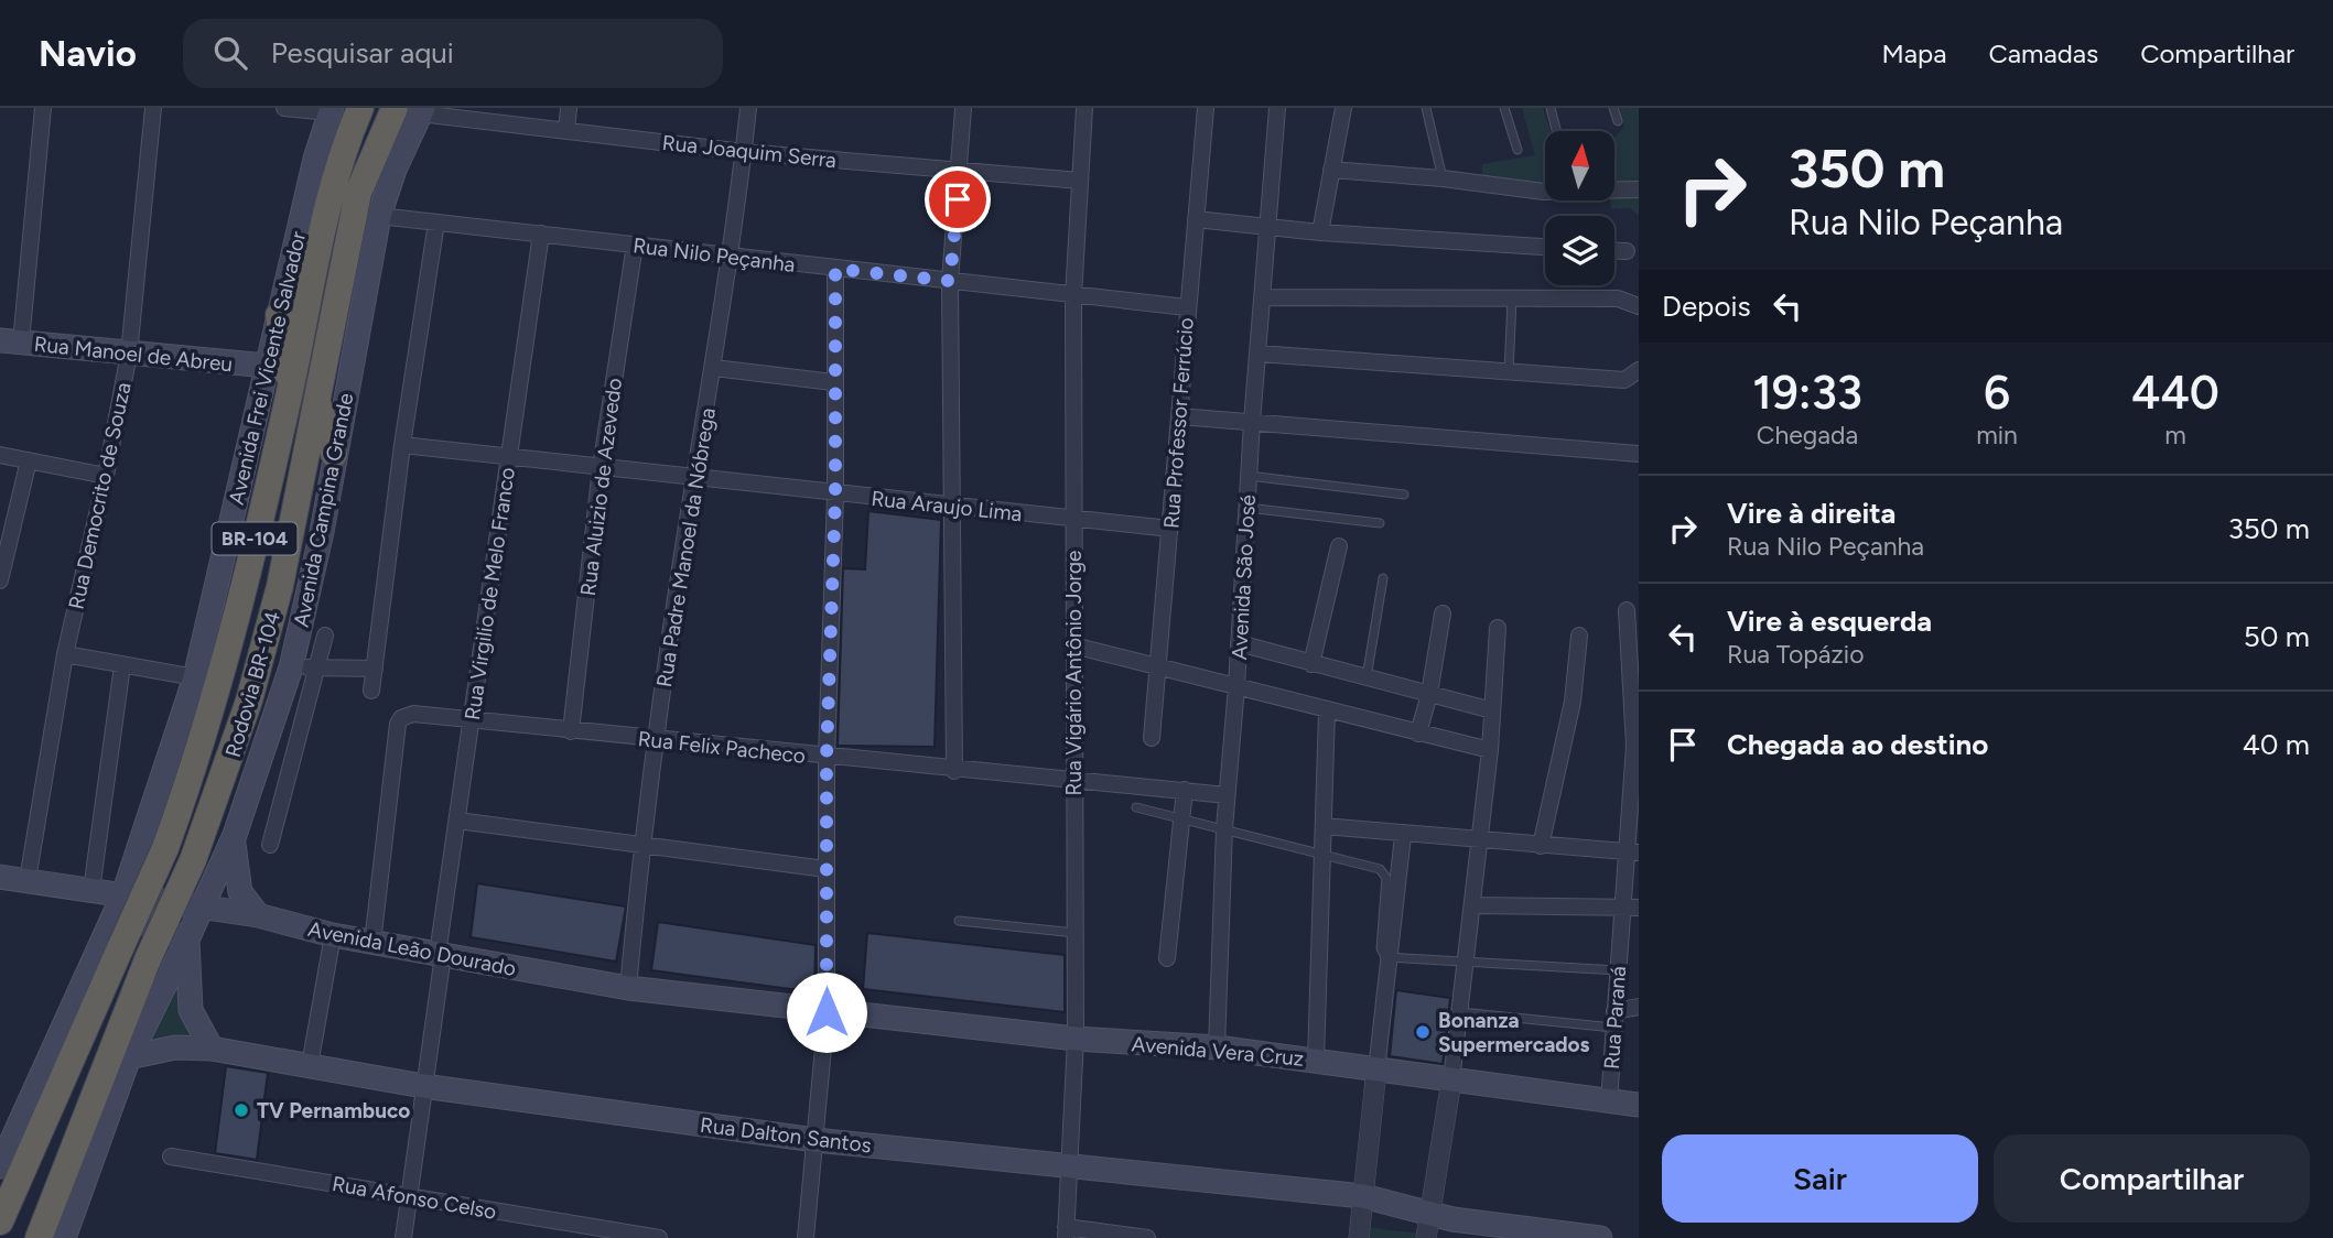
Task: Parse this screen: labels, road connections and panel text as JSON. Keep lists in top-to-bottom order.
{
  "streets": {
    "highway": ["BR-104", "Rodovia BR-104"],
    "main road": [
      "Rua Manoel de Abreu",
      "Avenida Frei Vicente Salvador",
      "Avenida Campina Grande",
      "Avenida Leão Dourado",
      "Avenida Vera Cruz",
      "Rua Dalton Santos"
    ],
    "street": [
      "Rua Joaquim Serra",
      "Rua Nilo Peçanha",
      "Rua Professor Ferrúcio",
      "Rua Aluizio de Azevedo",
      "Rua Democrito de Souza",
      "Rua Araujo Lima",
      "Rua Padre Manoel da Nóbrega",
      "Avenida São José",
      "Rua Virgilio de Melo Franco",
      "Rua Vigário Antônio Jorge",
      "Rua Felix Pacheco",
      "Rua Paraná",
      "Rua Afonso Celso"
    ]
  },
  "crossings": [
    ["Rua Joaquim Serra", "Avenida Campina Grande"],
    ["Rua Joaquim Serra", "Rua Padre Manoel da Nóbrega"],
    ["Rua Joaquim Serra", "Rua Vigário Antônio Jorge"],
    ["Rua Joaquim Serra", "Rodovia BR-104"],
    ["Rua Nilo Peçanha", "Rua Professor Ferrúcio"],
    ["Rua Nilo Peçanha", "Rua Aluizio de Azevedo"],
    ["Rua Nilo Peçanha", "Avenida Campina Grande"],
    ["Rua Nilo Peçanha", "Rua Padre Manoel da Nóbrega"],
    ["Rua Nilo Peçanha", "Rua Virgilio de Melo Franco"],
    ["Rua Nilo Peçanha", "Rua Vigário Antônio Jorge"],
    ["Rua Manoel de Abreu", "Avenida Frei Vicente Salvador"],
    ["Rua Manoel de Abreu", "Rua Democrito de Souza"],
    ["Avenida Frei Vicente Salvador", "Avenida Leão Dourado"],
    ["Rua Professor Ferrúcio", "Rua Araujo Lima"],
    ["Rua Aluizio de Azevedo", "Rua Araujo Lima"],
    ["Rua Aluizio de Azevedo", "Rua Felix Pacheco"],
    ["Rua Democrito de Souza", "Avenida Leão Dourado"],
    ["Rua Araujo Lima", "Rua Padre Manoel da Nóbrega"],
    ["Rua Araujo Lima", "Rua Virgilio de Melo Franco"],
    ["Rua Araujo Lima", "Rua Vigário Antônio Jorge"],
    ["Avenida Campina Grande", "Rodovia BR-104"],
    ["Avenida Campina Grande", "Avenida Leão Dourado"],
    ["Avenida Campina Grande", "Rua Dalton Santos"],
    ["Rua Padre Manoel da Nóbrega", "Rua Felix Pacheco"],
    ["Rua Padre Manoel da Nóbrega", "Avenida Leão Dourado"],
    ["Avenida São José", "Rua Felix Pacheco"],
    ["Avenida São José", "Avenida Vera Cruz"],
    ["Rua Virgilio de Melo Franco", "Rua Felix Pacheco"],
    ["Rua Virgilio de Melo Franco", "Avenida Leão Dourado"],
    ["Rua Virgilio de Melo Franco", "Rua Dalton Santos"],
    ["Rua Virgilio de Melo Franco", "Rua Afonso Celso"],
    ["Rua Vigário Antônio Jorge", "Rua Felix Pacheco"],
    ["Rua Vigário Antônio Jorge", "Avenida Vera Cruz"],
    ["Rua Vigário Antônio Jorge", "Rua Dalton Santos"],
    ["Rua Felix Pacheco", "Avenida Leão Dourado"],
    ["Avenida Leão Dourado", "Avenida Vera Cruz"],
    ["Rua Paraná", "Avenida Vera Cruz"]
  ],
  "places": ["Bonanza Supermercados", "TV Pernambuco"],
  "north": "top",
  "page": {
    "header": "Navio",
    "search": "Pesquisar aqui",
    "nav": ["Mapa", "Camadas", "Compartilhar"],
    "turn": ["350 m", "Rua Nilo Peçanha"],
    "then": "Depois",
    "eta": [
      "19:33",
      "Chegada",
      "6",
      "min",
      "440",
      "m"
    ],
    "list": [
      {
        "name": "Vire à direita",
        "note": "Rua Nilo Peçanha",
        "value": "350 m"
      },
      {
        "name": "Vire à esquerda",
        "note": "Rua Topázio",
        "value": "50 m"
      },
      {
        "name": "Chegada ao destino",
        "value": "40 m"
      }
    ],
    "buttons": ["Sair", "Compartilhar"]
  }
}
